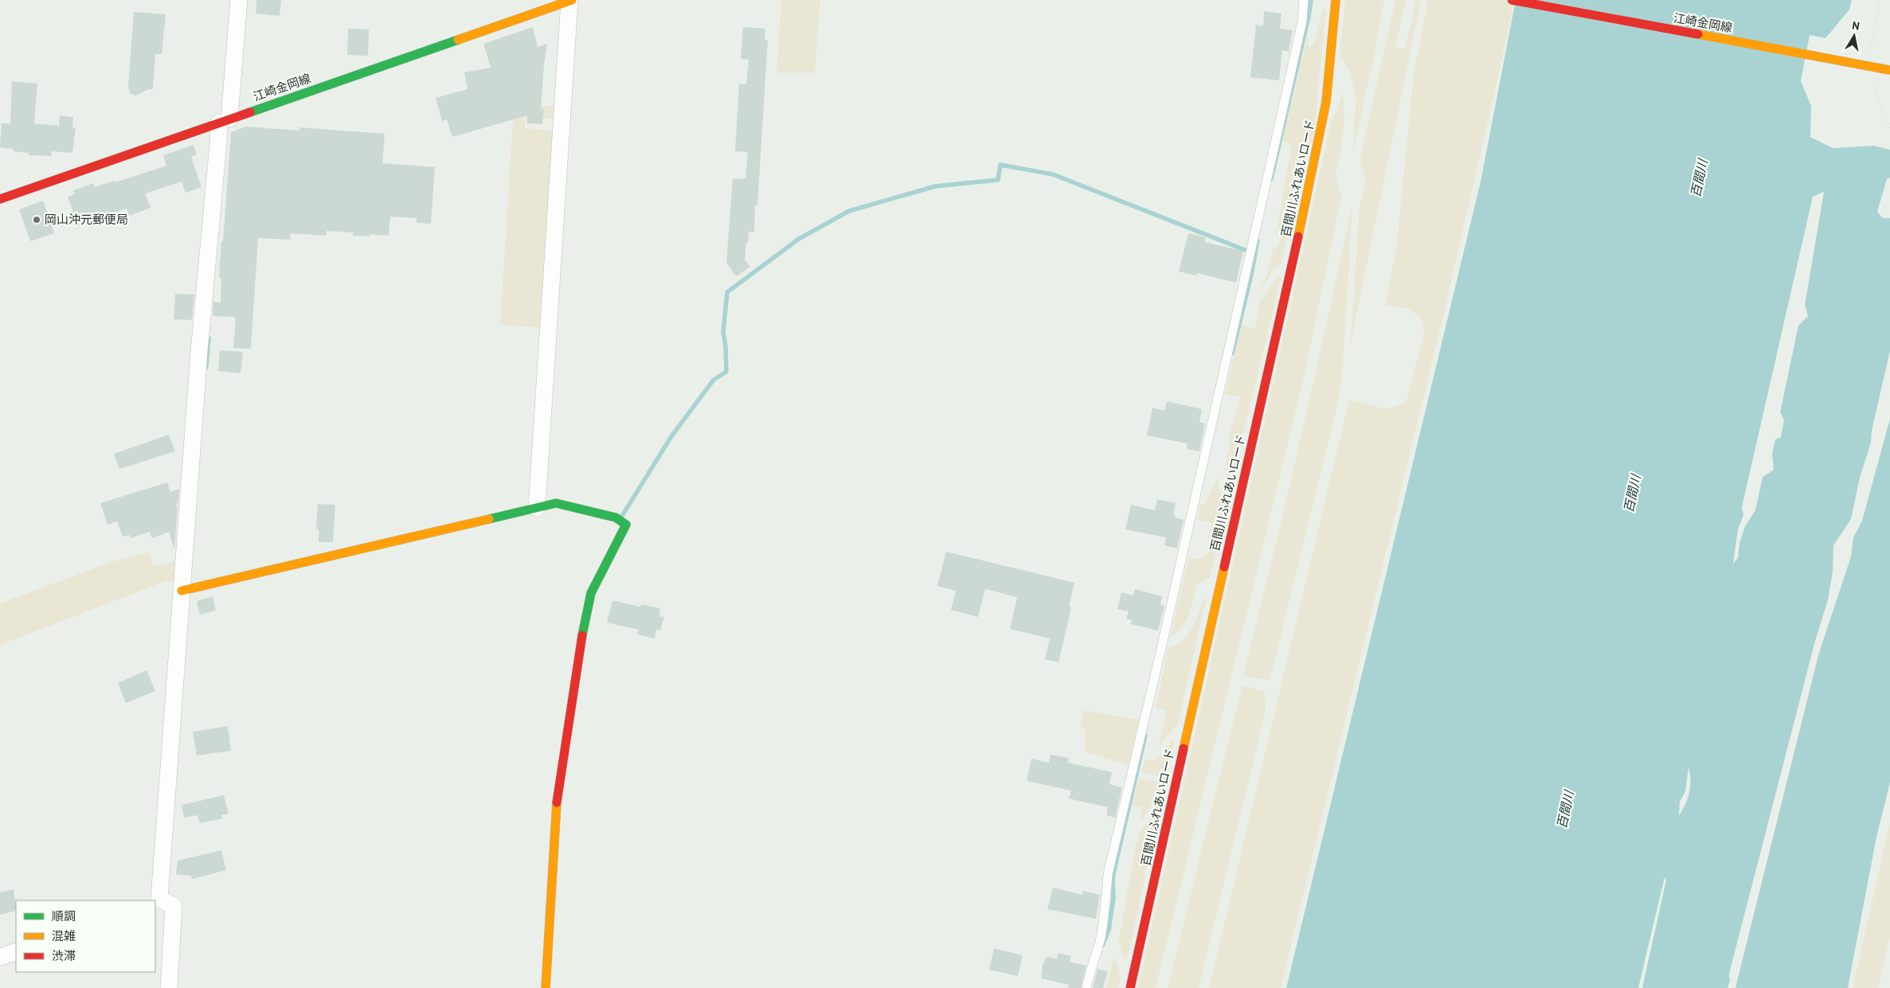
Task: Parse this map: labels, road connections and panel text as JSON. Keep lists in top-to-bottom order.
{
  "streets": {
    "street": ["江崎金岡線", "百間川ふれあいロード"]
  },
  "water": ["百間川"],
  "places": ["岡山沖元郵便局"],
  "legend": ["順調", "混雑", "渋滞"],
  "north": "top"
}
